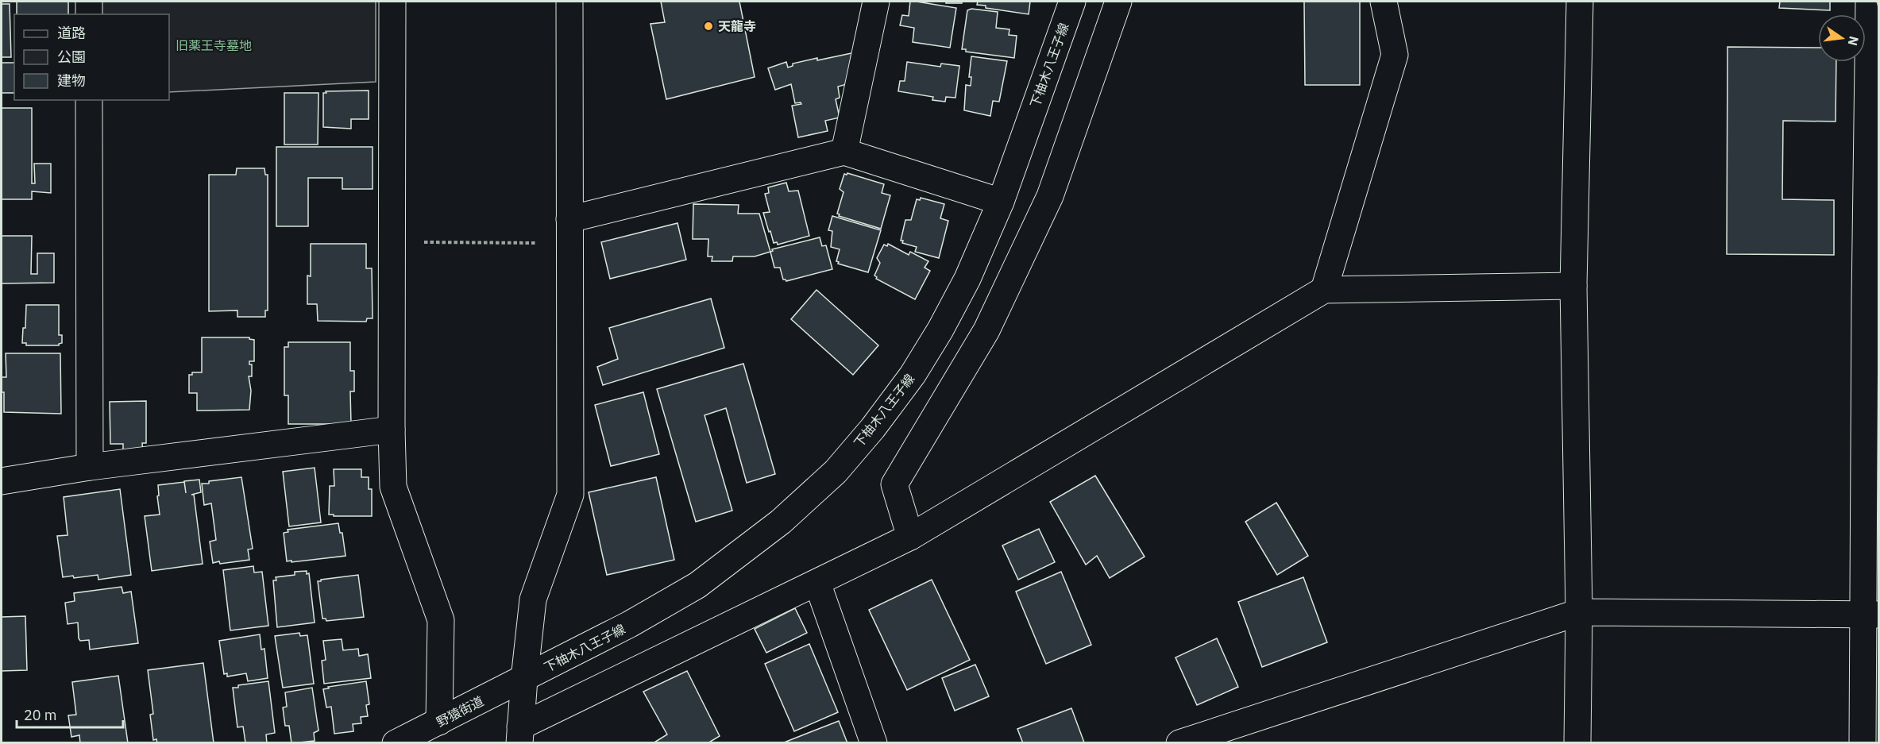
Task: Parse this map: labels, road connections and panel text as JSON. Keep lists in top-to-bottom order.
{
  "streets": {
    "street": ["下柚木八王子線", "野猿街道"]
  },
  "crossings": [
    ["下柚木八王子線", "野猿街道"]
  ],
  "parks": ["旧薬王寺墓地"],
  "places": ["天龍寺"],
  "legend": ["道路", "公園", "建物"],
  "scale_bar": "20 m",
  "north": "right"
}
